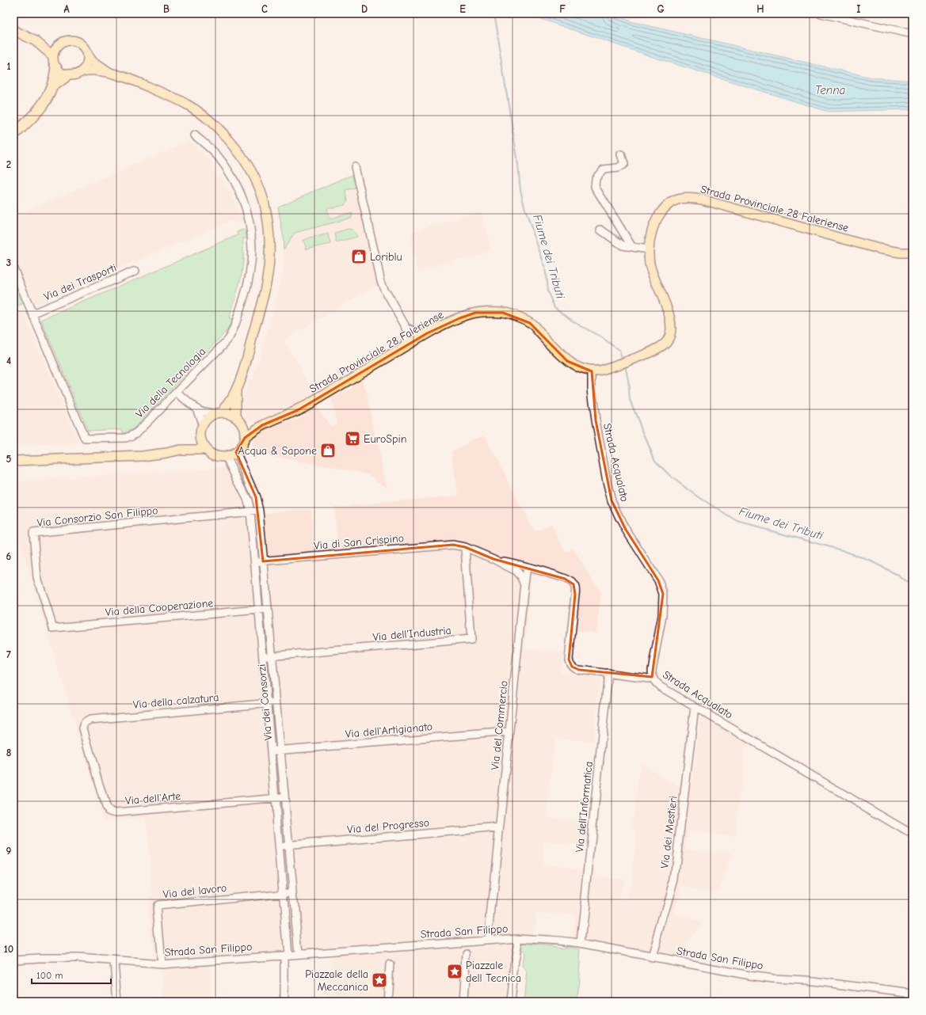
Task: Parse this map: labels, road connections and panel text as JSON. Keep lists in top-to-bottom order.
{
  "streets": {
    "main road": ["Strada Provinciale 28 Faleriense"],
    "street": [
      "Via dei Trasporti",
      "Via della Tecnologia",
      "Strada Acqualato",
      "Via Consorzio San Filippo",
      "Via di San Crispino",
      "Via della Cooperazione",
      "Via dell'Industria",
      "Via della calzatura",
      "Via dei Consorzi",
      "Via del Commercio",
      "Via dell'Artigianato",
      "Via dell'Arte",
      "Via dell'Informatica",
      "Via del Progresso",
      "Via dei Mestieri",
      "Via del lavoro",
      "Strada San Filippo"
    ]
  },
  "crossings": [
    ["Strada Provinciale 28 Faleriense", "Strada Acqualato"],
    ["Strada Provinciale 28 Faleriense", "Via dei Consorzi"],
    ["Via dei Trasporti", "Via della Tecnologia"],
    ["Strada Acqualato", "Via dei Mestieri"],
    ["Via Consorzio San Filippo", "Via della Cooperazione"],
    ["Via Consorzio San Filippo", "Via dei Consorzi"],
    ["Via di San Crispino", "Via dell'Industria"],
    ["Via di San Crispino", "Via dei Consorzi"],
    ["Via della Cooperazione", "Via dei Consorzi"],
    ["Via dell'Industria", "Via dei Consorzi"],
    ["Via della calzatura", "Via dei Consorzi"],
    ["Via della calzatura", "Via dell'Arte"],
    ["Via dei Consorzi", "Via dell'Artigianato"],
    ["Via dei Consorzi", "Via dell'Arte"],
    ["Via dei Consorzi", "Via del Progresso"],
    ["Via dei Consorzi", "Via del lavoro"],
    ["Via dei Consorzi", "Strada San Filippo"],
    ["Via del Commercio", "Via dell'Artigianato"],
    ["Via del Commercio", "Via del Progresso"],
    ["Via del Commercio", "Strada San Filippo"],
    ["Via dell'Informatica", "Strada San Filippo"],
    ["Via dei Mestieri", "Strada San Filippo"],
    ["Via del lavoro", "Strada San Filippo"]
  ],
  "water": ["Tenna", "Fiume dei Tributi"],
  "places": {
    "shop": ["Loriblu", "Acqua & Sapone"],
    "supermarket": ["EuroSpin"],
    "place": ["Piazzale dell Tecnica", "Piazzale della Meccanica"]
  },
  "scale_bar": "100 m",
  "grid": {
    "columns": [
      "A",
      "B",
      "C",
      "D",
      "E",
      "F",
      "G",
      "H",
      "I"
    ],
    "rows": [
      "1",
      "2",
      "3",
      "4",
      "5",
      "6",
      "7",
      "8",
      "9",
      "10"
    ]
  }
}
